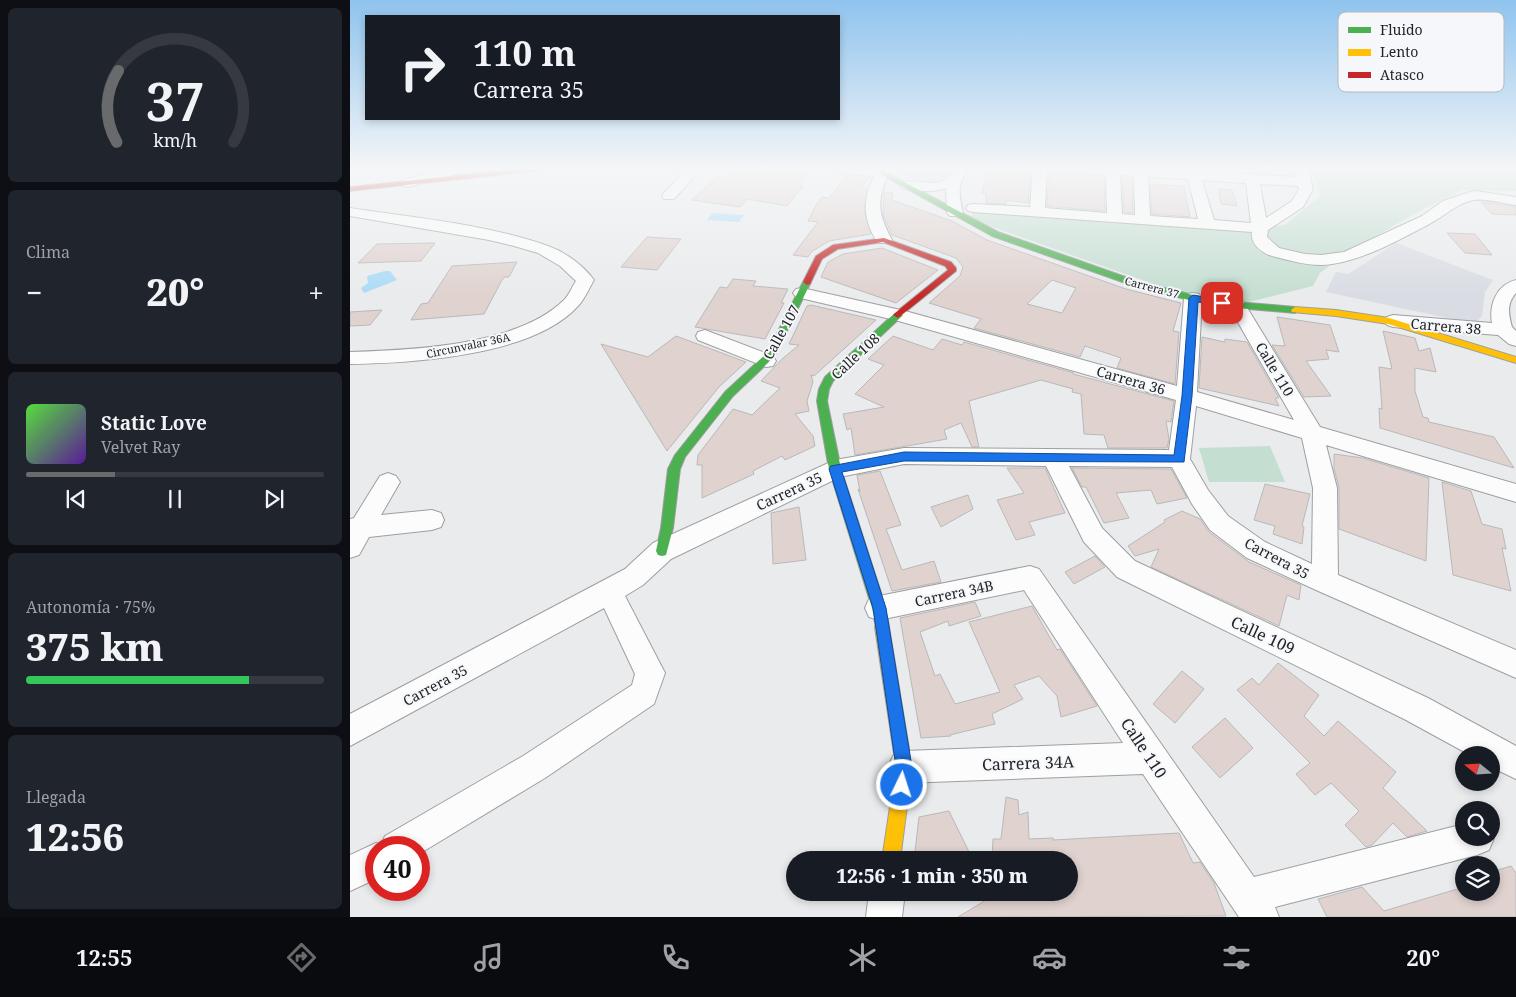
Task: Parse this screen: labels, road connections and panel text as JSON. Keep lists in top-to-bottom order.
{
  "streets": {
    "street": [
      "Carrera 37",
      "Carrera 38",
      "Calle 107",
      "Circunvalar 36A",
      "Calle 108",
      "Calle 110",
      "Carrera 36",
      "Carrera 35",
      "Carrera 34B",
      "Calle 109",
      "Carrera 34A"
    ]
  },
  "crossings": [
    ["Carrera 37", "Carrera 38"],
    ["Carrera 37", "Calle 110"],
    ["Calle 107", "Calle 108"],
    ["Calle 107", "Carrera 36"],
    ["Calle 107", "Carrera 35"],
    ["Calle 108", "Carrera 36"],
    ["Calle 108", "Carrera 35"],
    ["Calle 108", "Carrera 34B"],
    ["Calle 108", "Carrera 34A"],
    ["Calle 110", "Carrera 36"],
    ["Calle 110", "Carrera 35"],
    ["Calle 110", "Carrera 34B"],
    ["Calle 110", "Carrera 34A"],
    ["Carrera 35", "Calle 109"]
  ],
  "legend": ["Fluido", "Lento", "Atasco"],
  "north": "left",
  "page": {
    "turn": ["110 m", "Carrera 35"],
    "tile": [
      "Clima",
      ["Autonomía · 75%", "375 km"],
      ["Llegada", "12:56"]
    ],
    "heat": ["−", "20°", "+"],
    "song": ["Static Love", "Velvet Ray"],
    "limit": "40",
    "trip": "12:56 · 1 min · 350 m",
    "tabs": ["12:55", "20°"],
    "gauge": ["37", "km/h"]
  }
}
